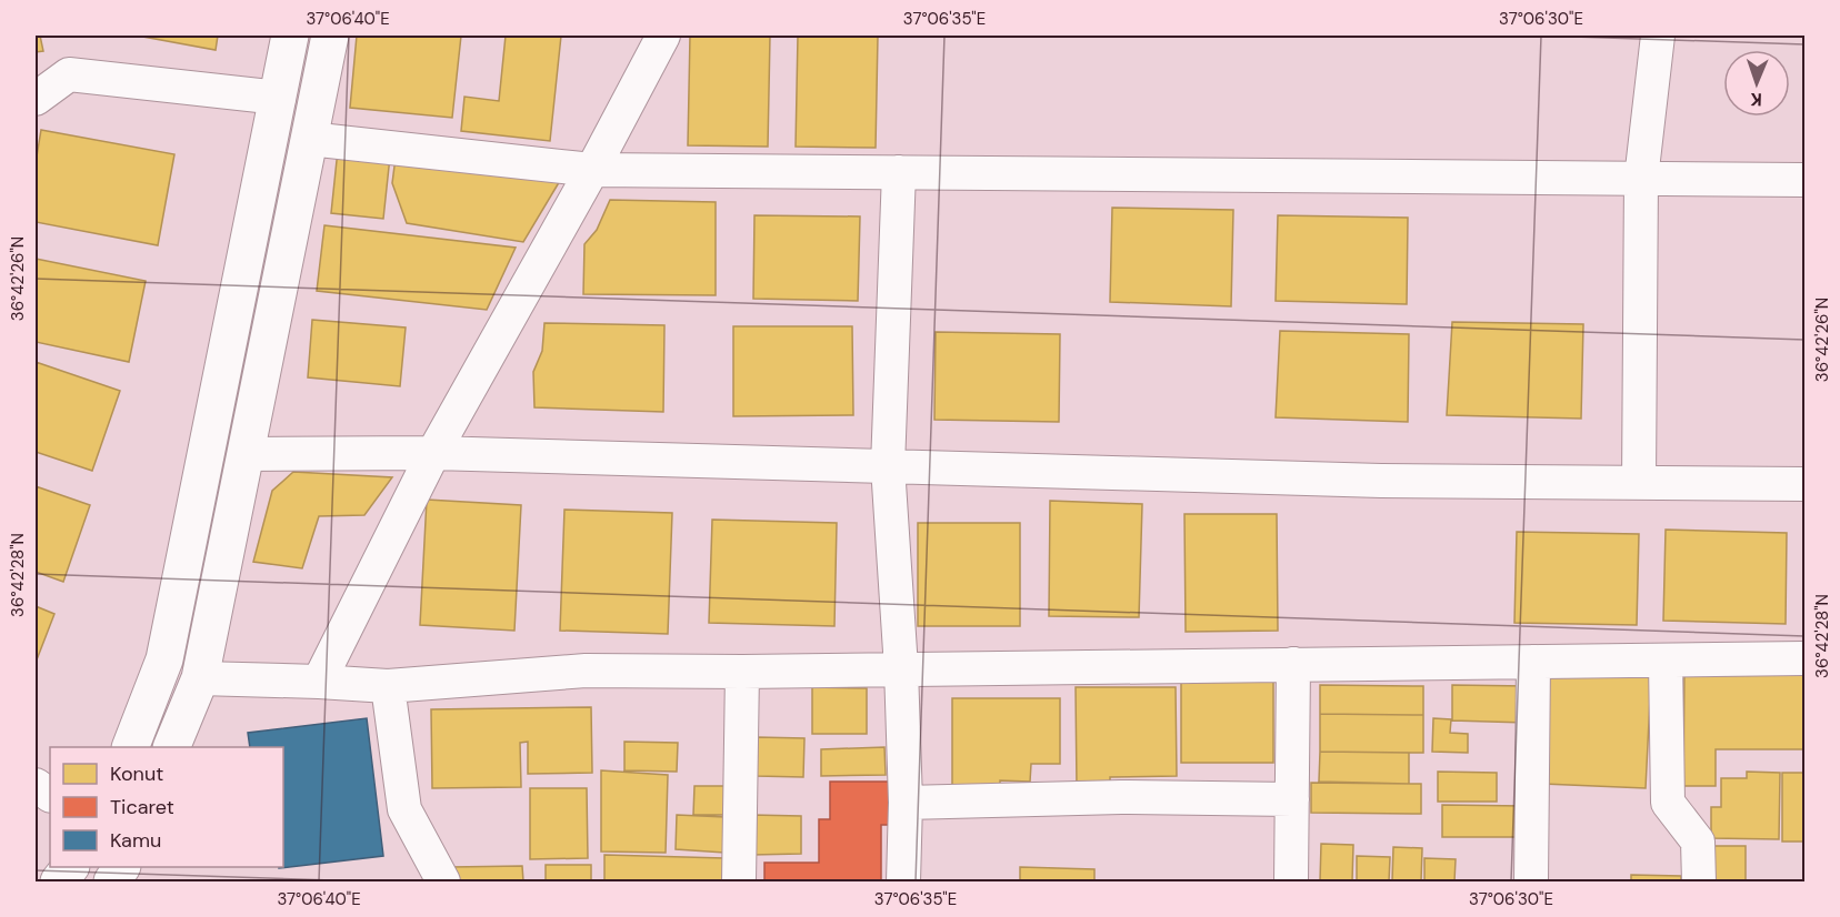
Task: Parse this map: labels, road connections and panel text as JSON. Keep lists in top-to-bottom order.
{
  "legend": ["Konut", "Ticaret", "Kamu"],
  "north": "bottom",
  "coordinates": [
    "37°06'40\"E",
    "37°06'35\"E",
    "37°06'30\"E",
    "36°42'26\"N",
    "36°42'28\"N"
  ]
}
